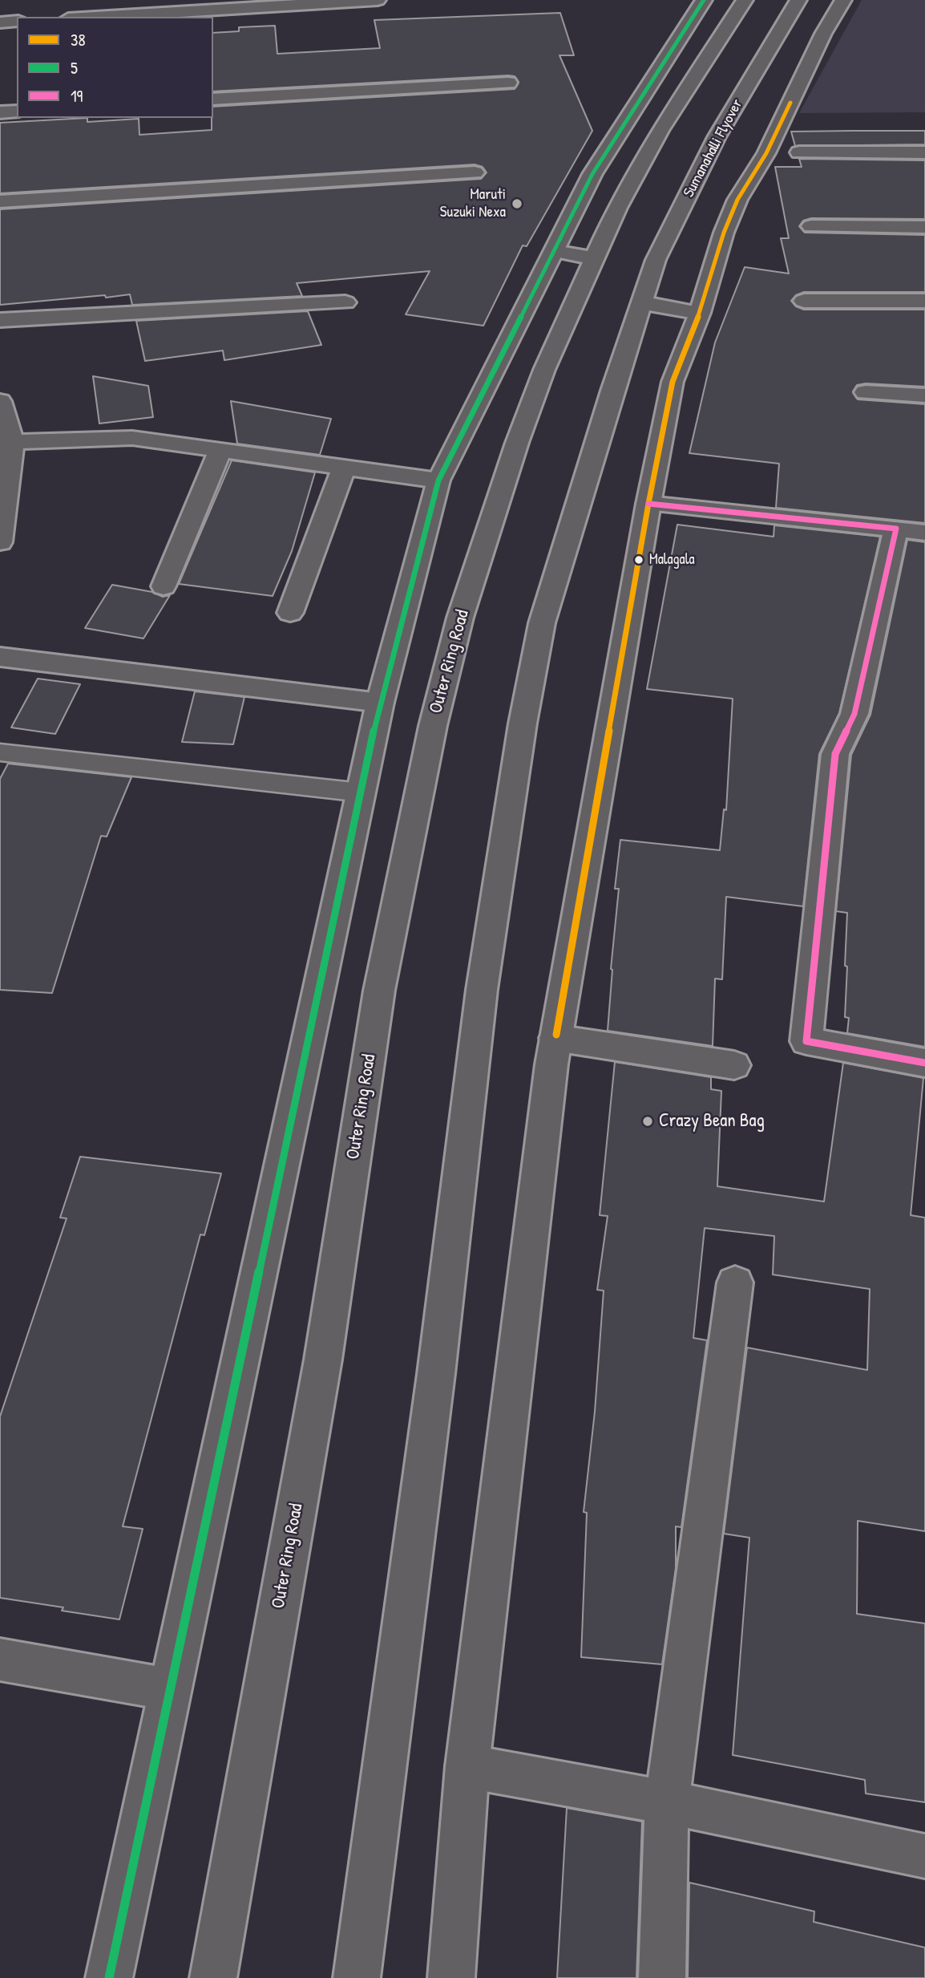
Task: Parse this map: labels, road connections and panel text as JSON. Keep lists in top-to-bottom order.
{
  "streets": {
    "main road": ["Sumanahalli Flyover", "Outer Ring Road"]
  },
  "places": ["Maruti Suzuki Nexa", "Malagala", "Crazy Bean Bag"],
  "lines": ["transit line 5", "transit line 38", "transit line 19"],
  "legend": ["38", "5", "19"]
}
